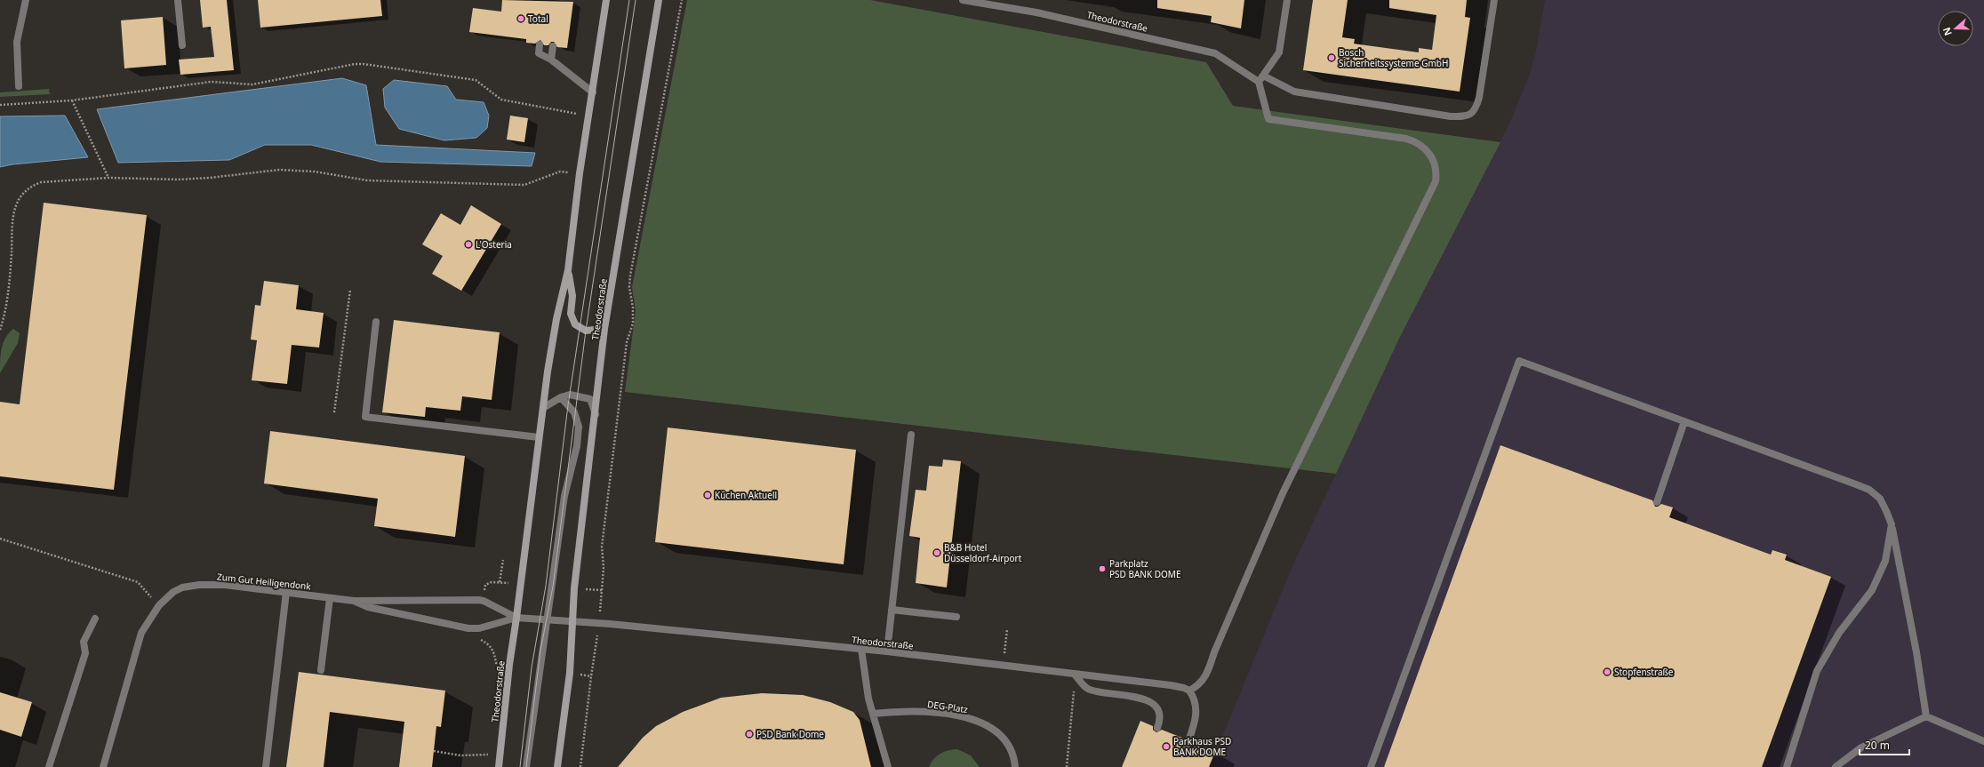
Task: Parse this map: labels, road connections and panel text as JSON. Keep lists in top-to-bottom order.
{
  "streets": {
    "main road": ["Theodorstraße"],
    "street": ["Zum Gut Heiligendonk", "DEG-Platz"]
  },
  "crossings": [
    ["Theodorstraße", "Zum Gut Heiligendonk"]
  ],
  "places": [
    "Total",
    "Bosch Sicherheitssysteme GmbH",
    "L'Osteria",
    "Küchen Aktuell",
    "B&B Hotel Düsseldorf-Airport",
    "Parkplatz PSD BANK DOME",
    "Stopfenstraße",
    "PSD Bank Dome",
    "Parkhaus PSD BANK DOME"
  ],
  "scale_bar": "20 m",
  "north": "left"
}
